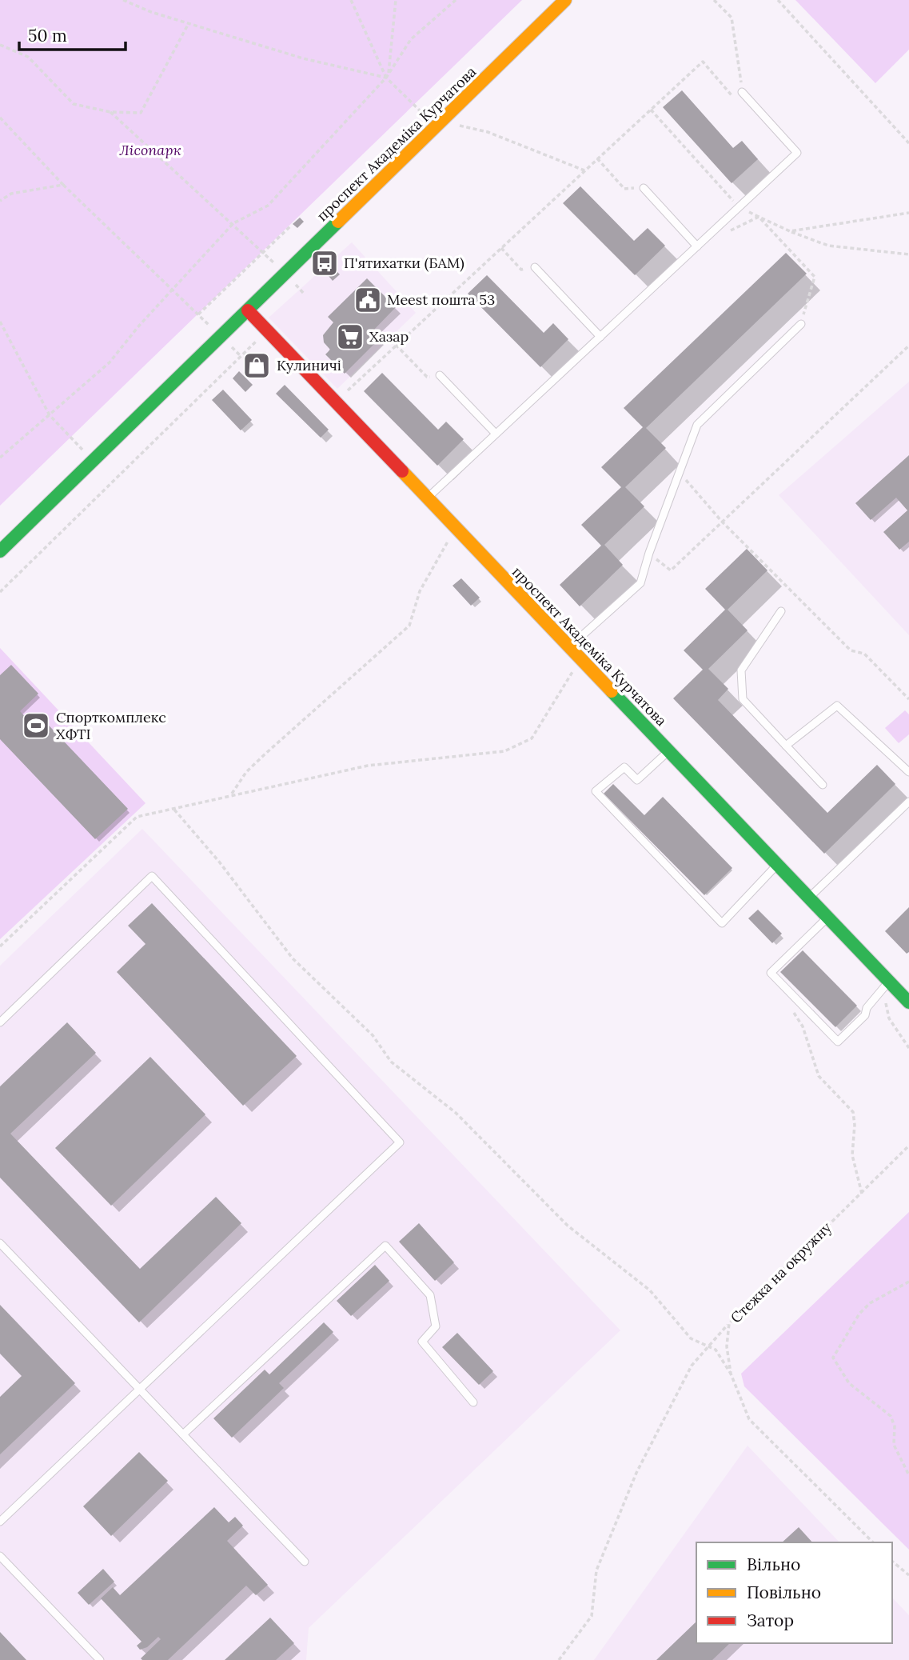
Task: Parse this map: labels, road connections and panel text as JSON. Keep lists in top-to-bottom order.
{
  "streets": {
    "street": ["проспект Академіка Курчатова"],
    "path": ["Стежка на окружну"]
  },
  "parks": ["Лісопарк"],
  "places": {
    "bus stop": ["П'ятихатки (БАМ)"],
    "public building": ["Meest пошта 53"],
    "supermarket": ["Хазар"],
    "shop": ["Кулиничі"],
    "sports": ["Спорткомплекс ХФТІ"]
  },
  "legend": ["Вільно", "Повільно", "Затор"],
  "scale_bar": "50 m"
}
